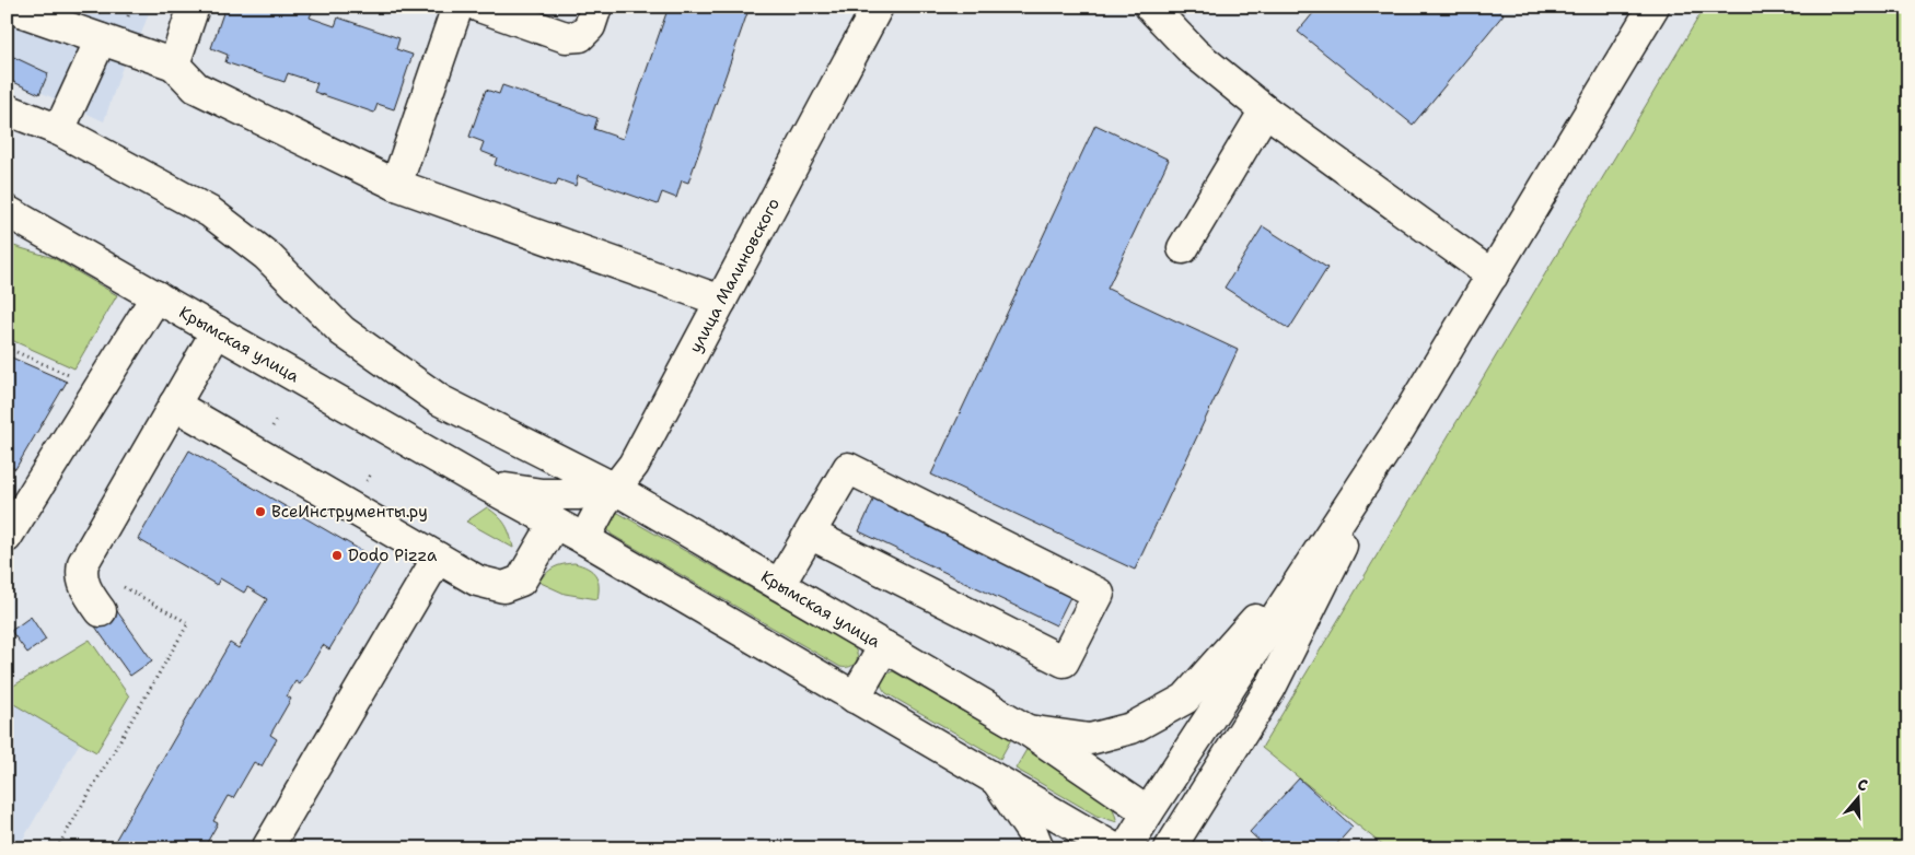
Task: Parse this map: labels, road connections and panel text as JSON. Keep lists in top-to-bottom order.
{
  "streets": {
    "street": ["улица Малиновского", "Крымская улица"]
  },
  "crossings": [
    ["улица Малиновского", "Крымская улица"]
  ],
  "places": ["ВсеИнструменты.ру", "Dodo Pizza"],
  "north": "top"
}
